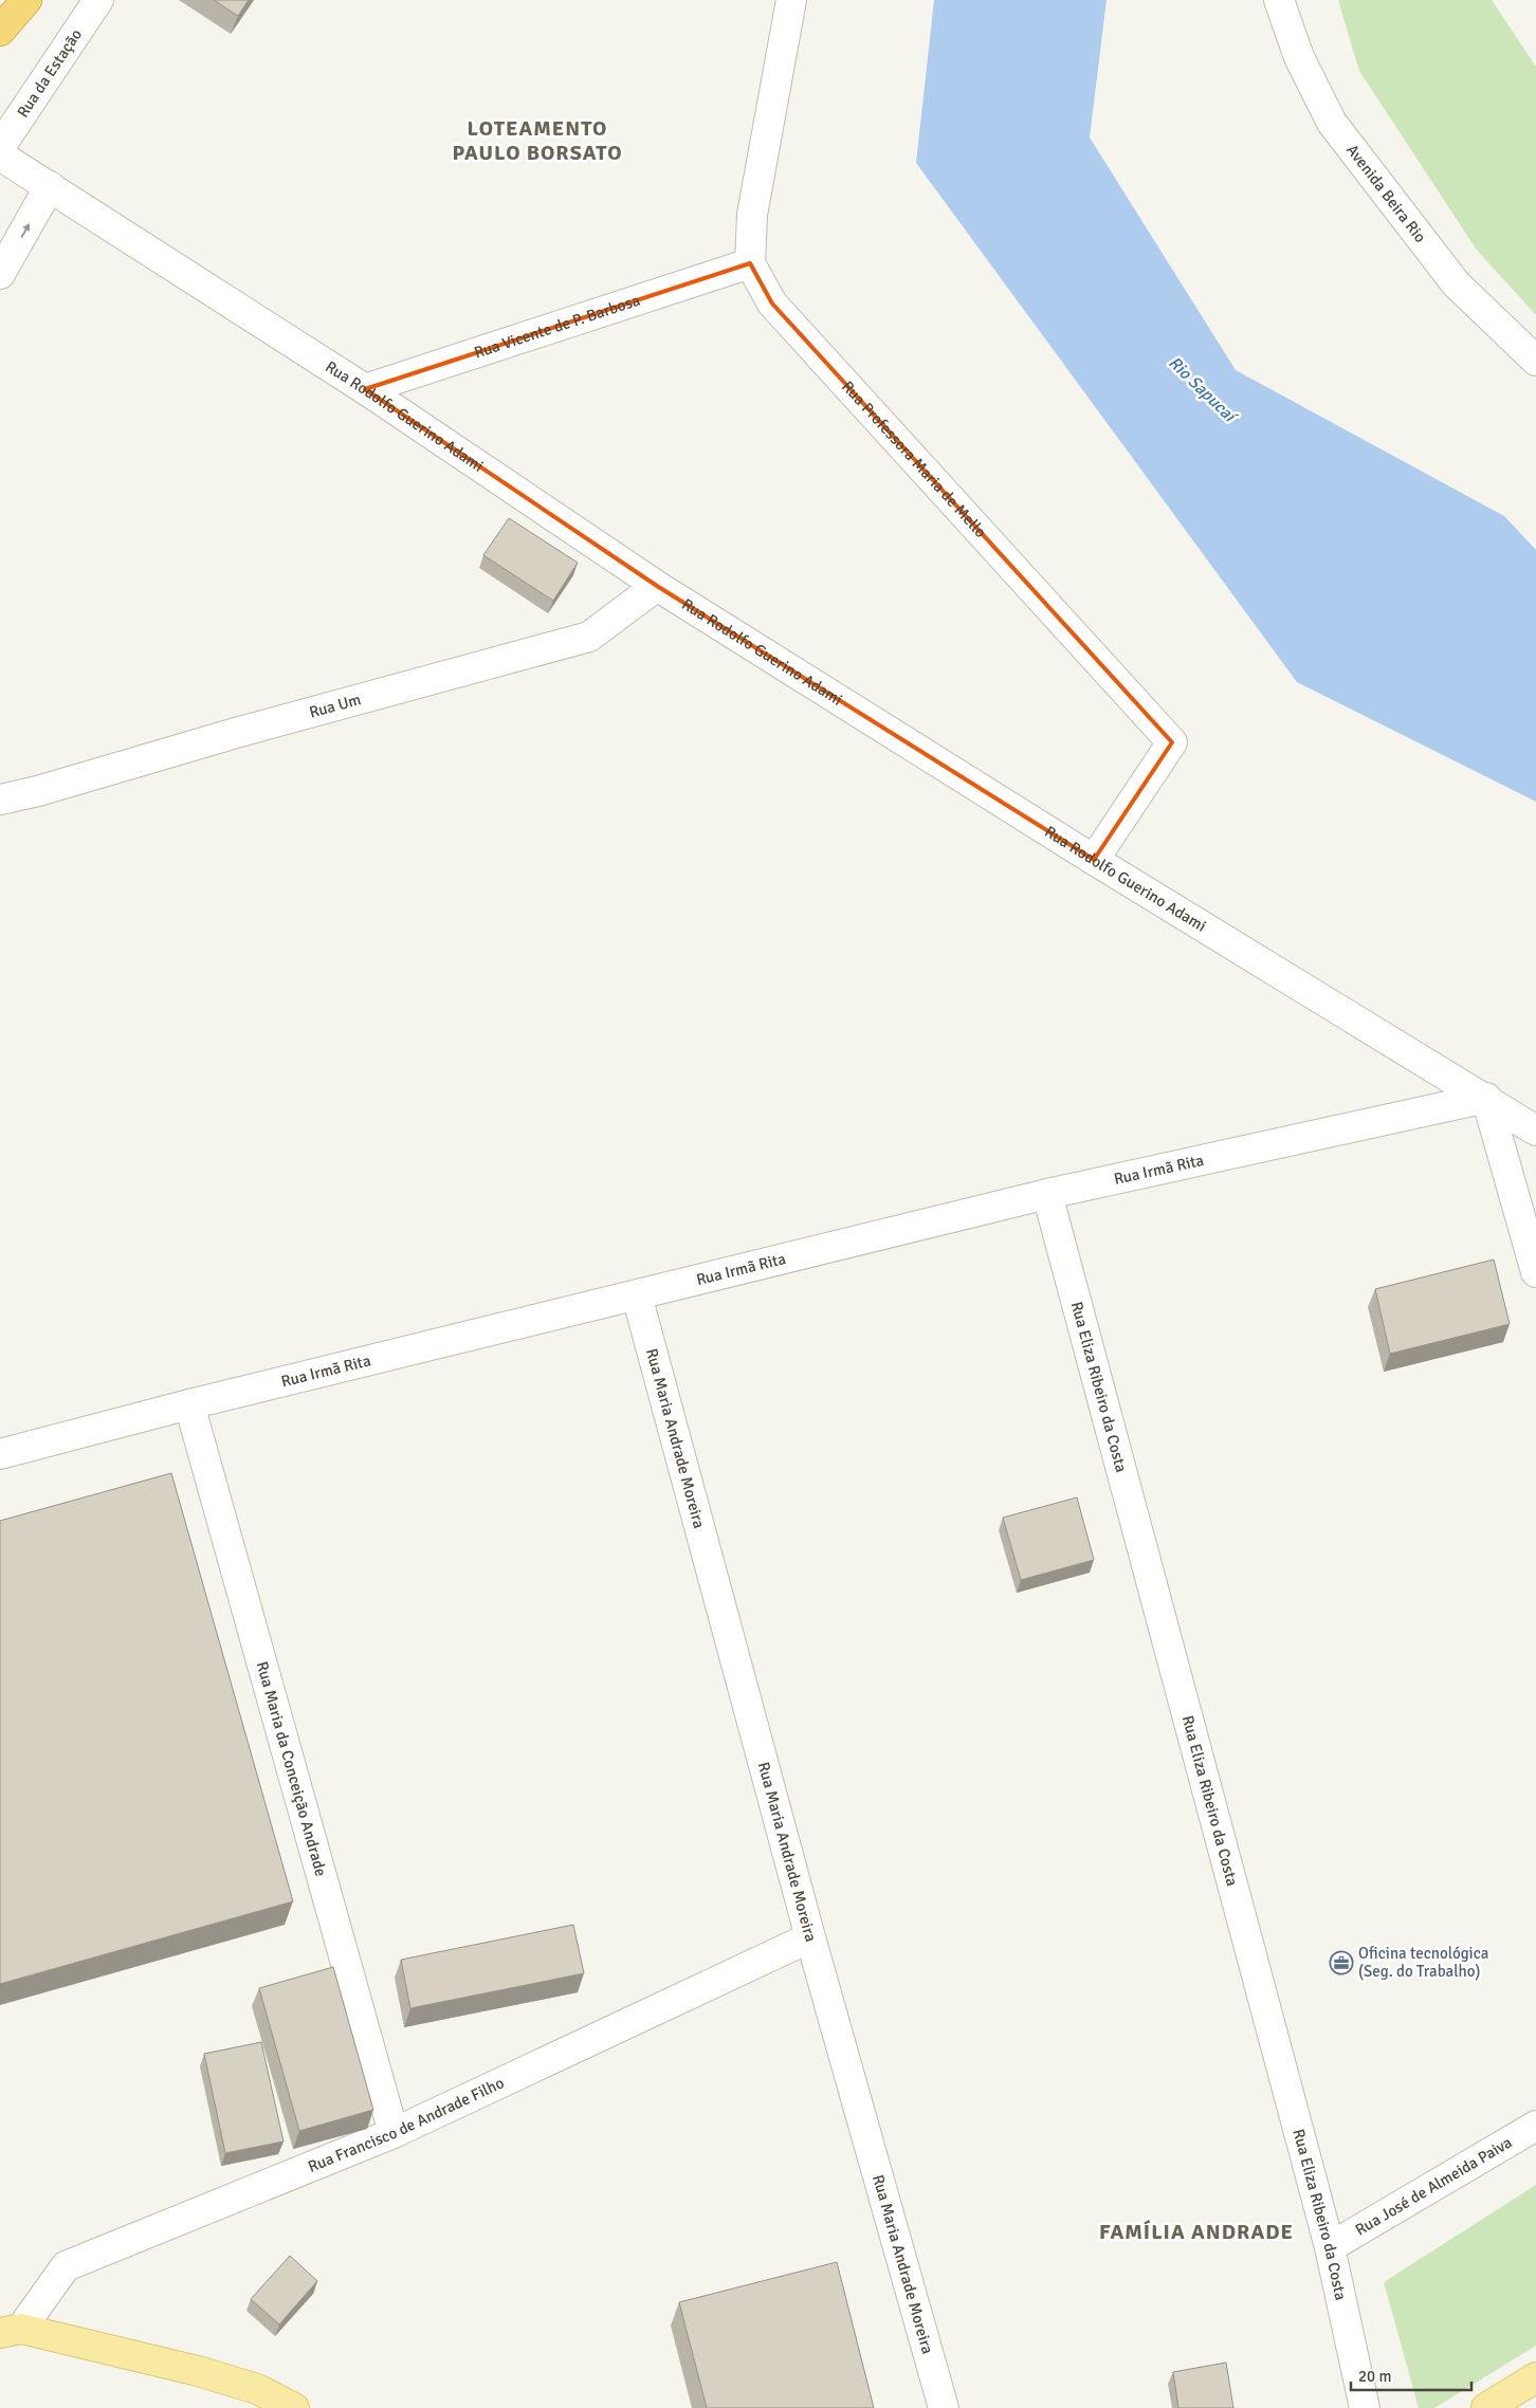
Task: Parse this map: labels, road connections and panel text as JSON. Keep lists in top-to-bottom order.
{
  "streets": {
    "street": [
      "Rua da Estação",
      "Avenida Beira Rio",
      "Rua Vicente de P. Barbosa",
      "Rua Rodolfo Guerino Adami",
      "Rua Professora Maria de Mello",
      "Rua Um",
      "Rua Irmã Rita",
      "Rua Eliza Ribeiro da Costa",
      "Rua Maria Andrade Moreira",
      "Rua Maria da Conceição Andrade",
      "Rua Francisco de Andrade Filho",
      "Rua José de Almeida Paiva"
    ]
  },
  "crossings": [
    ["Rua Vicente de P. Barbosa", "Rua Rodolfo Guerino Adami"],
    ["Rua Vicente de P. Barbosa", "Rua Professora Maria de Mello"],
    ["Rua Rodolfo Guerino Adami", "Rua Professora Maria de Mello"],
    ["Rua Rodolfo Guerino Adami", "Rua Um"],
    ["Rua Rodolfo Guerino Adami", "Rua Irmã Rita"],
    ["Rua Irmã Rita", "Rua Eliza Ribeiro da Costa"],
    ["Rua Irmã Rita", "Rua Maria Andrade Moreira"],
    ["Rua Irmã Rita", "Rua Maria da Conceição Andrade"],
    ["Rua Eliza Ribeiro da Costa", "Rua José de Almeida Paiva"],
    ["Rua Maria Andrade Moreira", "Rua Francisco de Andrade Filho"],
    ["Rua Maria da Conceição Andrade", "Rua Francisco de Andrade Filho"]
  ],
  "districts": ["LOTEAMENTO PAULO BORSATO", "FAMÍLIA ANDRADE"],
  "water": ["Rio Sapucaí"],
  "places": {
    "office": ["Oficina tecnológica (Seg. do Trabalho)"]
  },
  "scale_bar": "20 m"
}
